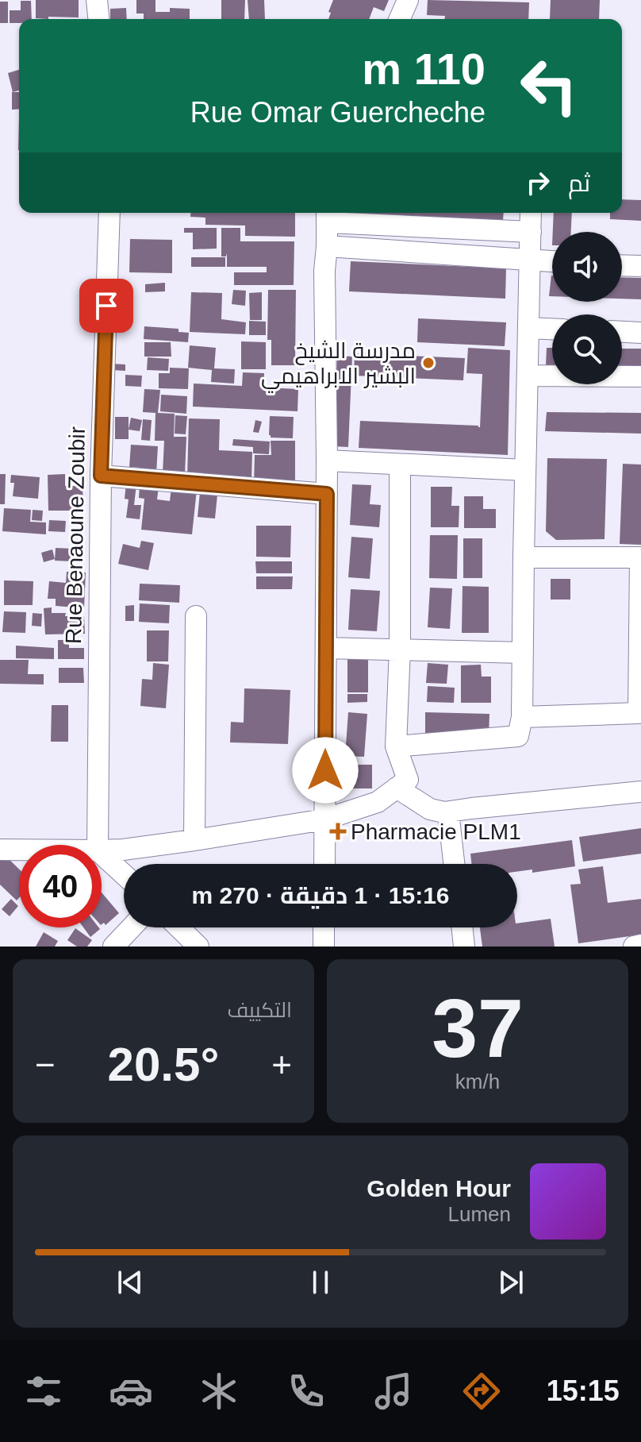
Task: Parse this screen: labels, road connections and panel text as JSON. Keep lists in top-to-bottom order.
{
  "streets": {
    "street": ["Rue Benaoune Zoubir"]
  },
  "places": {
    "other": ["مدرسة الشيخ البشير الابراهيمي"],
    "health": ["Pharmacie PLM1"]
  },
  "page": {
    "turn": ["110 m", "Rue Omar Guercheche"],
    "then": "ثم",
    "limit": "40",
    "trip": "15:16 · 1 دقيقة · 270 m",
    "tile": [
      ["37", "km/h"],
      "التكييف"
    ],
    "heat": ["−", "20.5°", "+"],
    "song": ["Golden Hour", "Lumen"],
    "tabs": "15:15"
  }
}
